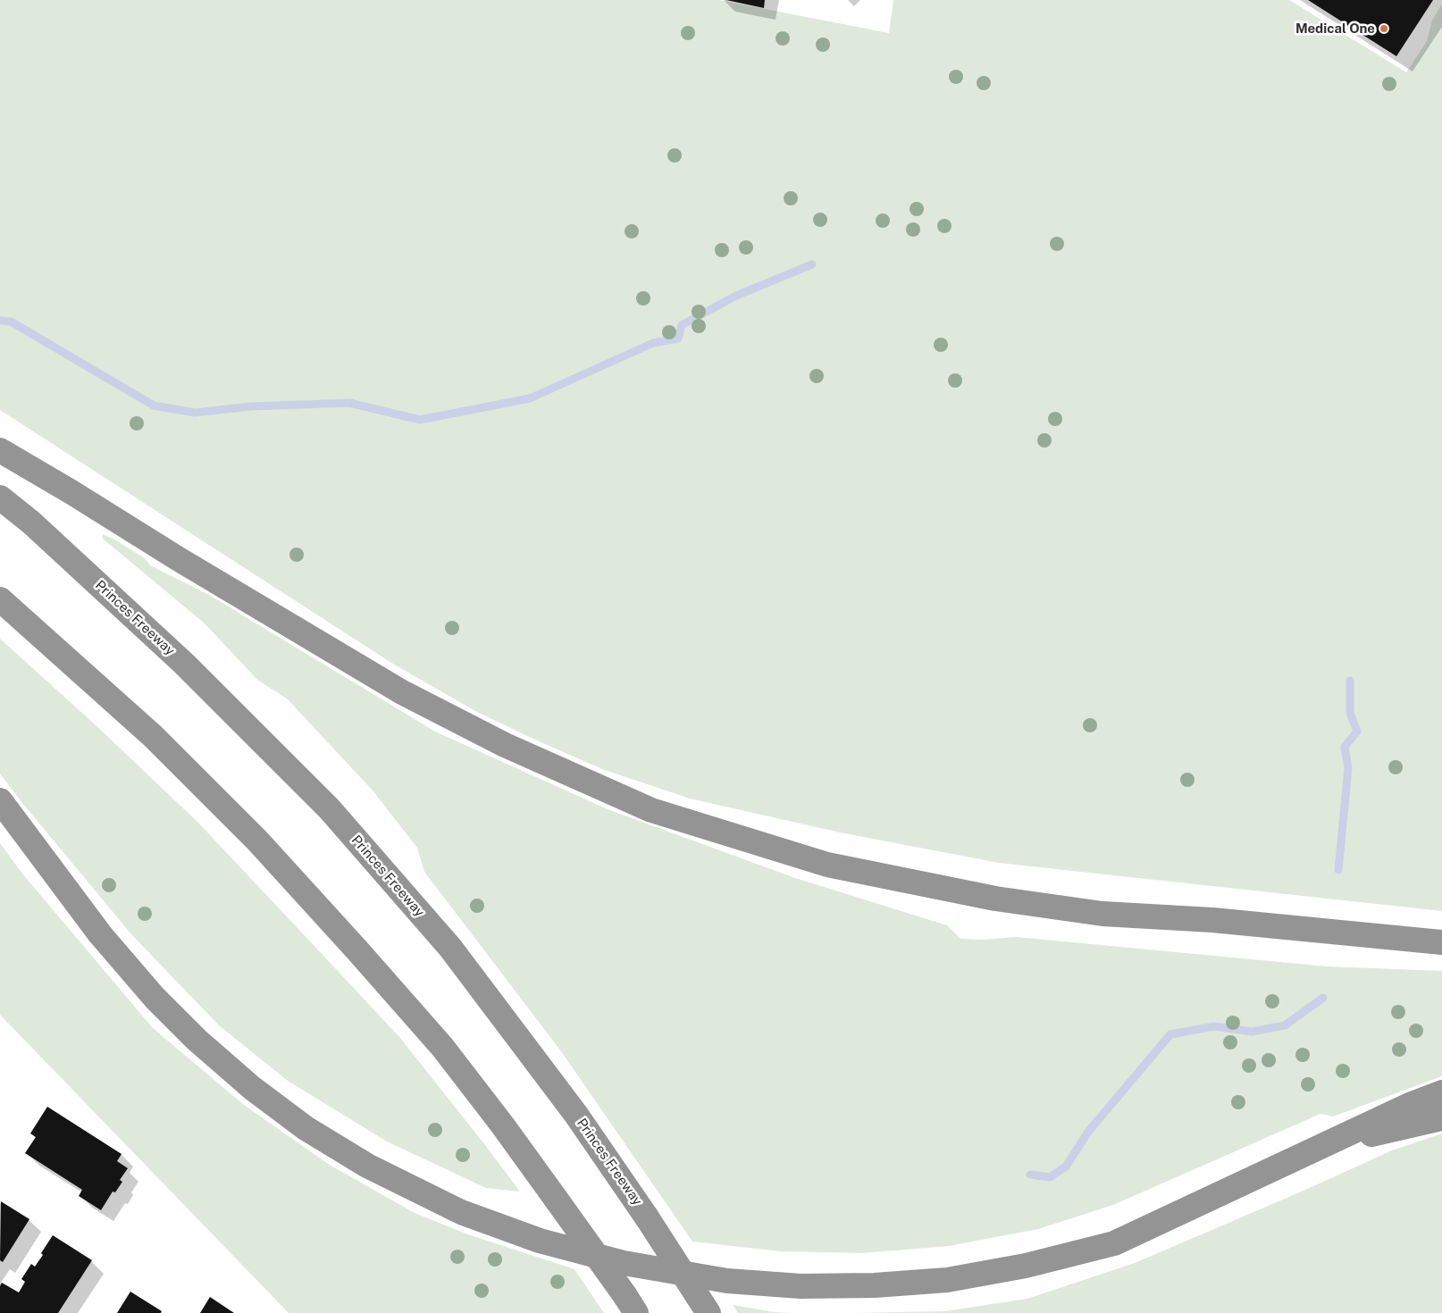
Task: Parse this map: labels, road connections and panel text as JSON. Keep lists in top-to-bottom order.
{
  "streets": {
    "highway": ["Princes Freeway"]
  },
  "places": ["Medical One"]
}
